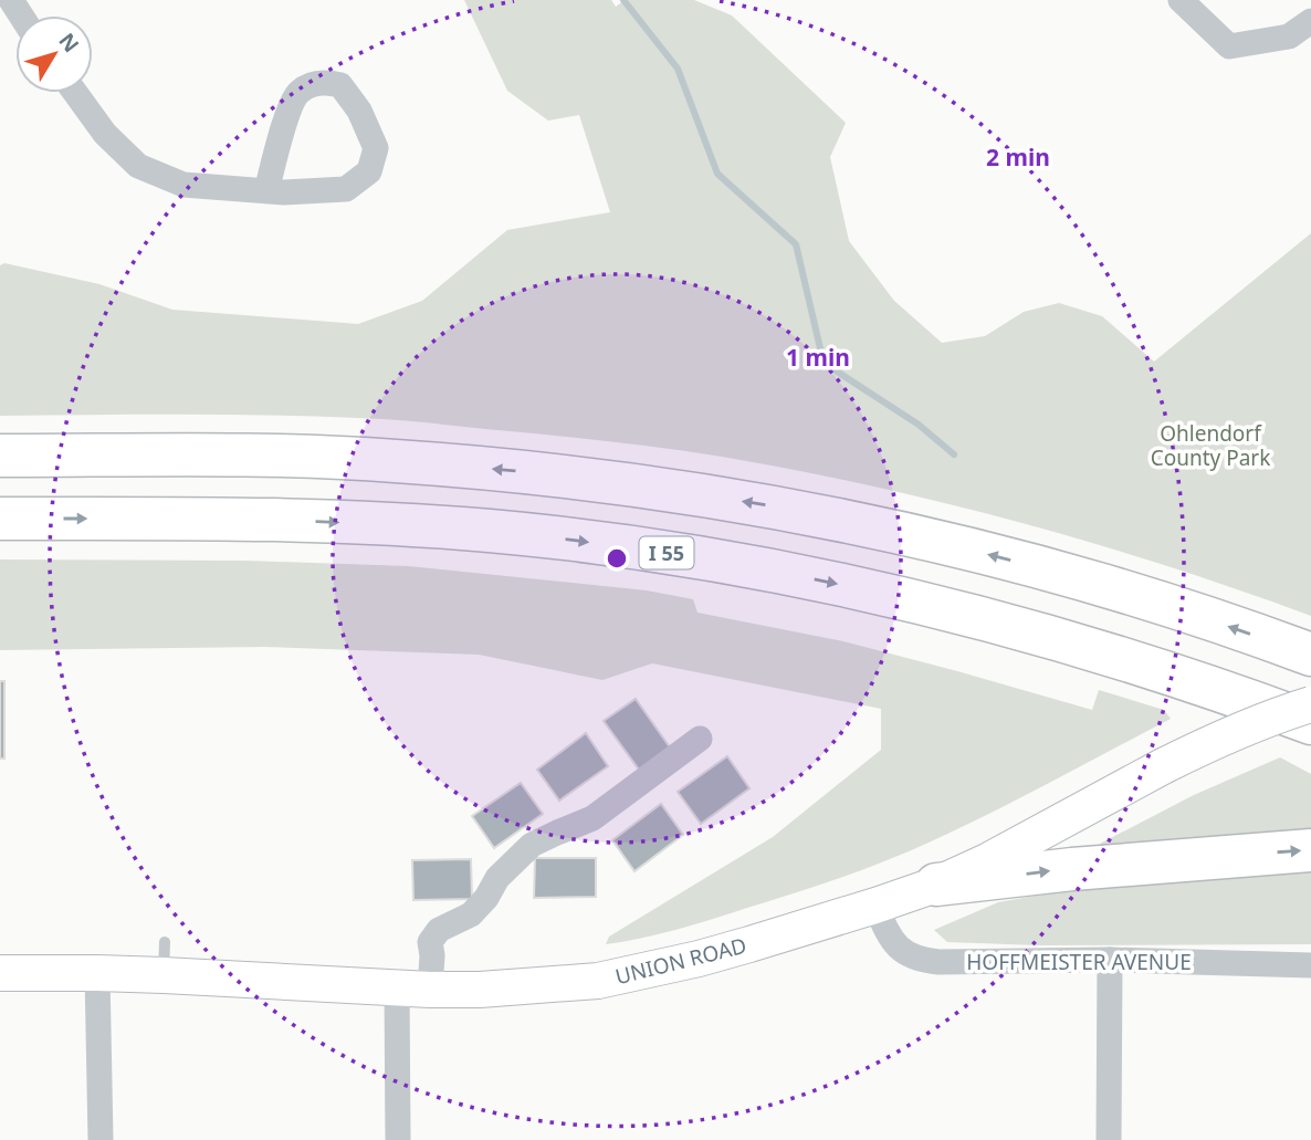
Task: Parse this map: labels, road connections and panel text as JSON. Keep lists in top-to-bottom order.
{
  "streets": {
    "highway": ["I 55"],
    "main road": ["UNION ROAD"],
    "street": ["HOFFMEISTER AVENUE"]
  },
  "crossings": [
    ["UNION ROAD", "HOFFMEISTER AVENUE"]
  ],
  "parks": ["Ohlendorf County Park"],
  "north": "top right",
  "rings": ["2 min", "1 min"]
}
